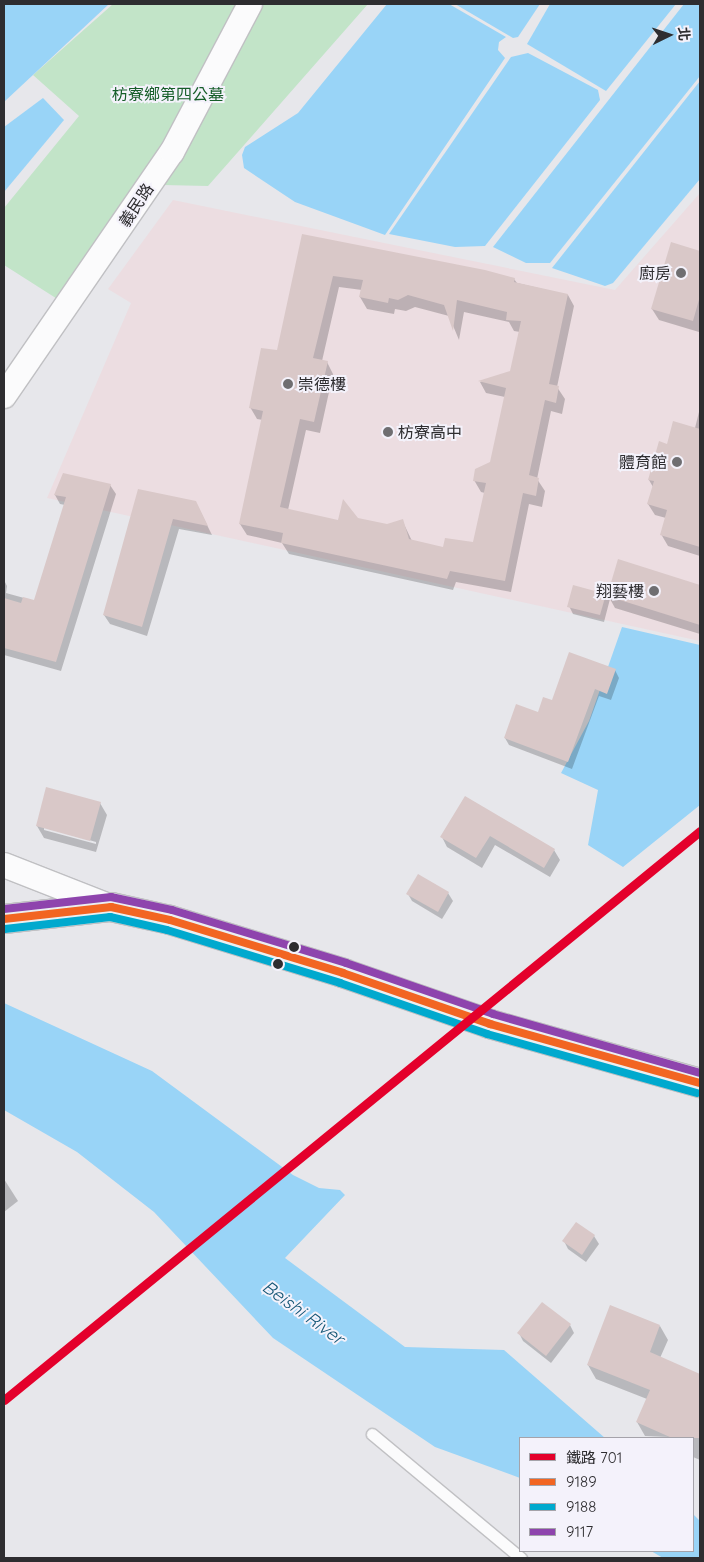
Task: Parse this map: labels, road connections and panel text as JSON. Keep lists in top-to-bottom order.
{
  "streets": {
    "street": ["義民路"]
  },
  "water": ["Beishi River"],
  "parks": ["枋寮鄉第四公墓"],
  "places": [
    "廚房",
    "崇德樓",
    "枋寮高中",
    "體育館",
    "翔藝樓"
  ],
  "lines": [
    "rail line 701",
    "transit line 9117",
    "transit line 9189",
    "transit line 9188"
  ],
  "legend": [
    "鐵路 701",
    "9189",
    "9188",
    "9117"
  ],
  "north": "right"
}
